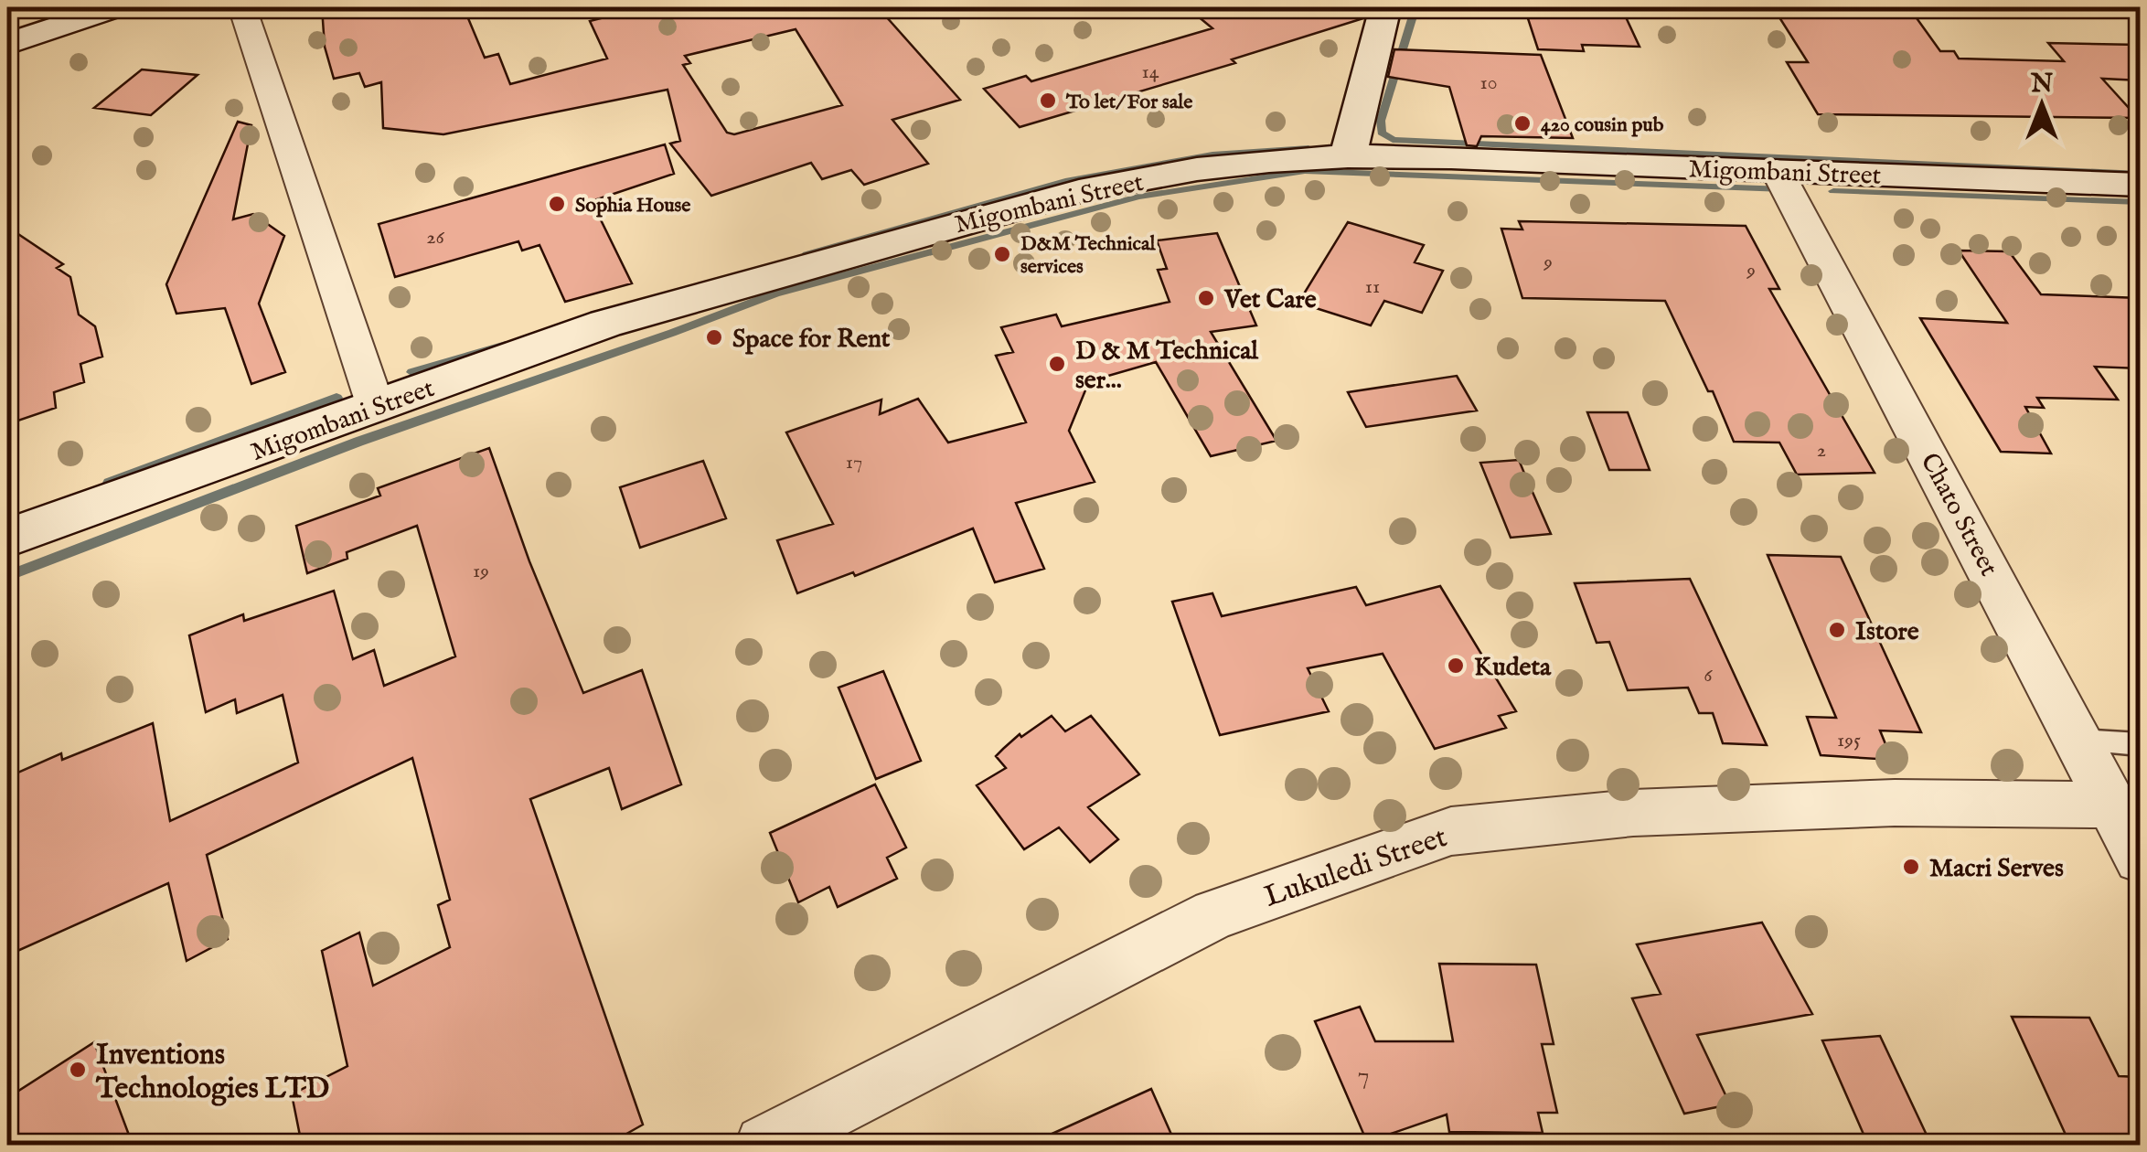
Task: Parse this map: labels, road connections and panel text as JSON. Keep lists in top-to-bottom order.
{
  "streets": {
    "main road": ["Migombani Street"],
    "street": ["Chato Street", "Lukuledi Street"]
  },
  "crossings": [
    ["Migombani Street", "Chato Street"],
    ["Chato Street", "Lukuledi Street"]
  ],
  "places": [
    "To let/ For sale",
    "420 cousin pub",
    "Sophia House",
    "D&M Technical services",
    "Vet Care",
    "Space for Rent",
    "D & M Technical ser...",
    "Istore",
    "Kudeta",
    "Macri Serves",
    "Inventions Technologies LTD"
  ],
  "house_numbers": [
    "14",
    "10",
    "26",
    "9",
    "9",
    "11",
    "2",
    "17",
    "19",
    "6",
    "195",
    "7"
  ],
  "north": "top"
}
